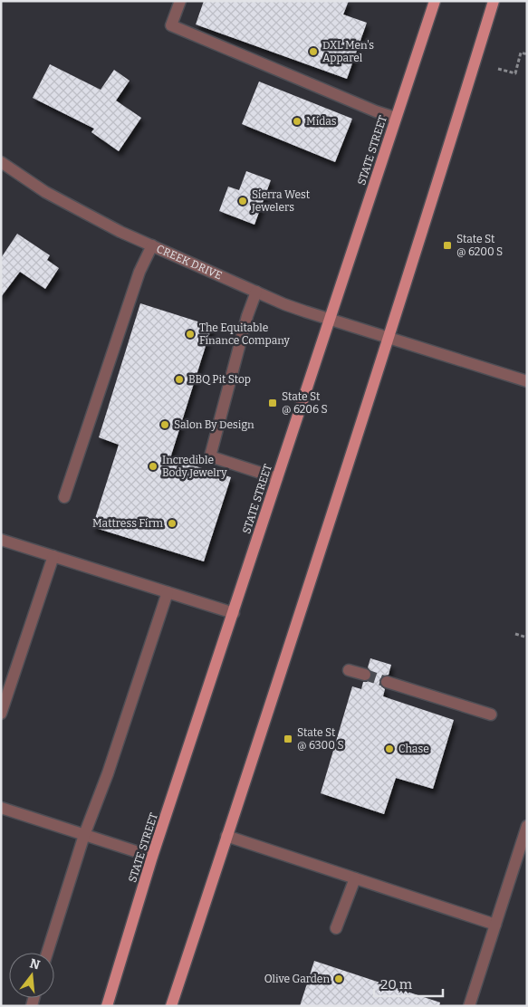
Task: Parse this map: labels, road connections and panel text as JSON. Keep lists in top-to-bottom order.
{
  "streets": {
    "main road": ["STATE STREET"],
    "street": ["CREEK DRIVE"]
  },
  "crossings": [
    ["STATE STREET", "CREEK DRIVE"]
  ],
  "places": {
    "other": [
      "DXL Men's Apparel",
      "Midas",
      "Sierra West Jewelers",
      "The Equitable Finance Company",
      "BBQ Pit Stop",
      "Salon By Design",
      "Incredible Body Jewelry",
      "Mattress Firm",
      "Chase",
      "Olive Garden"
    ],
    "transit": ["State St @ 6200 S", "State St @ 6206 S", "State St @ 6300 S"]
  },
  "scale_bar": "20 m",
  "north": "top"
}
